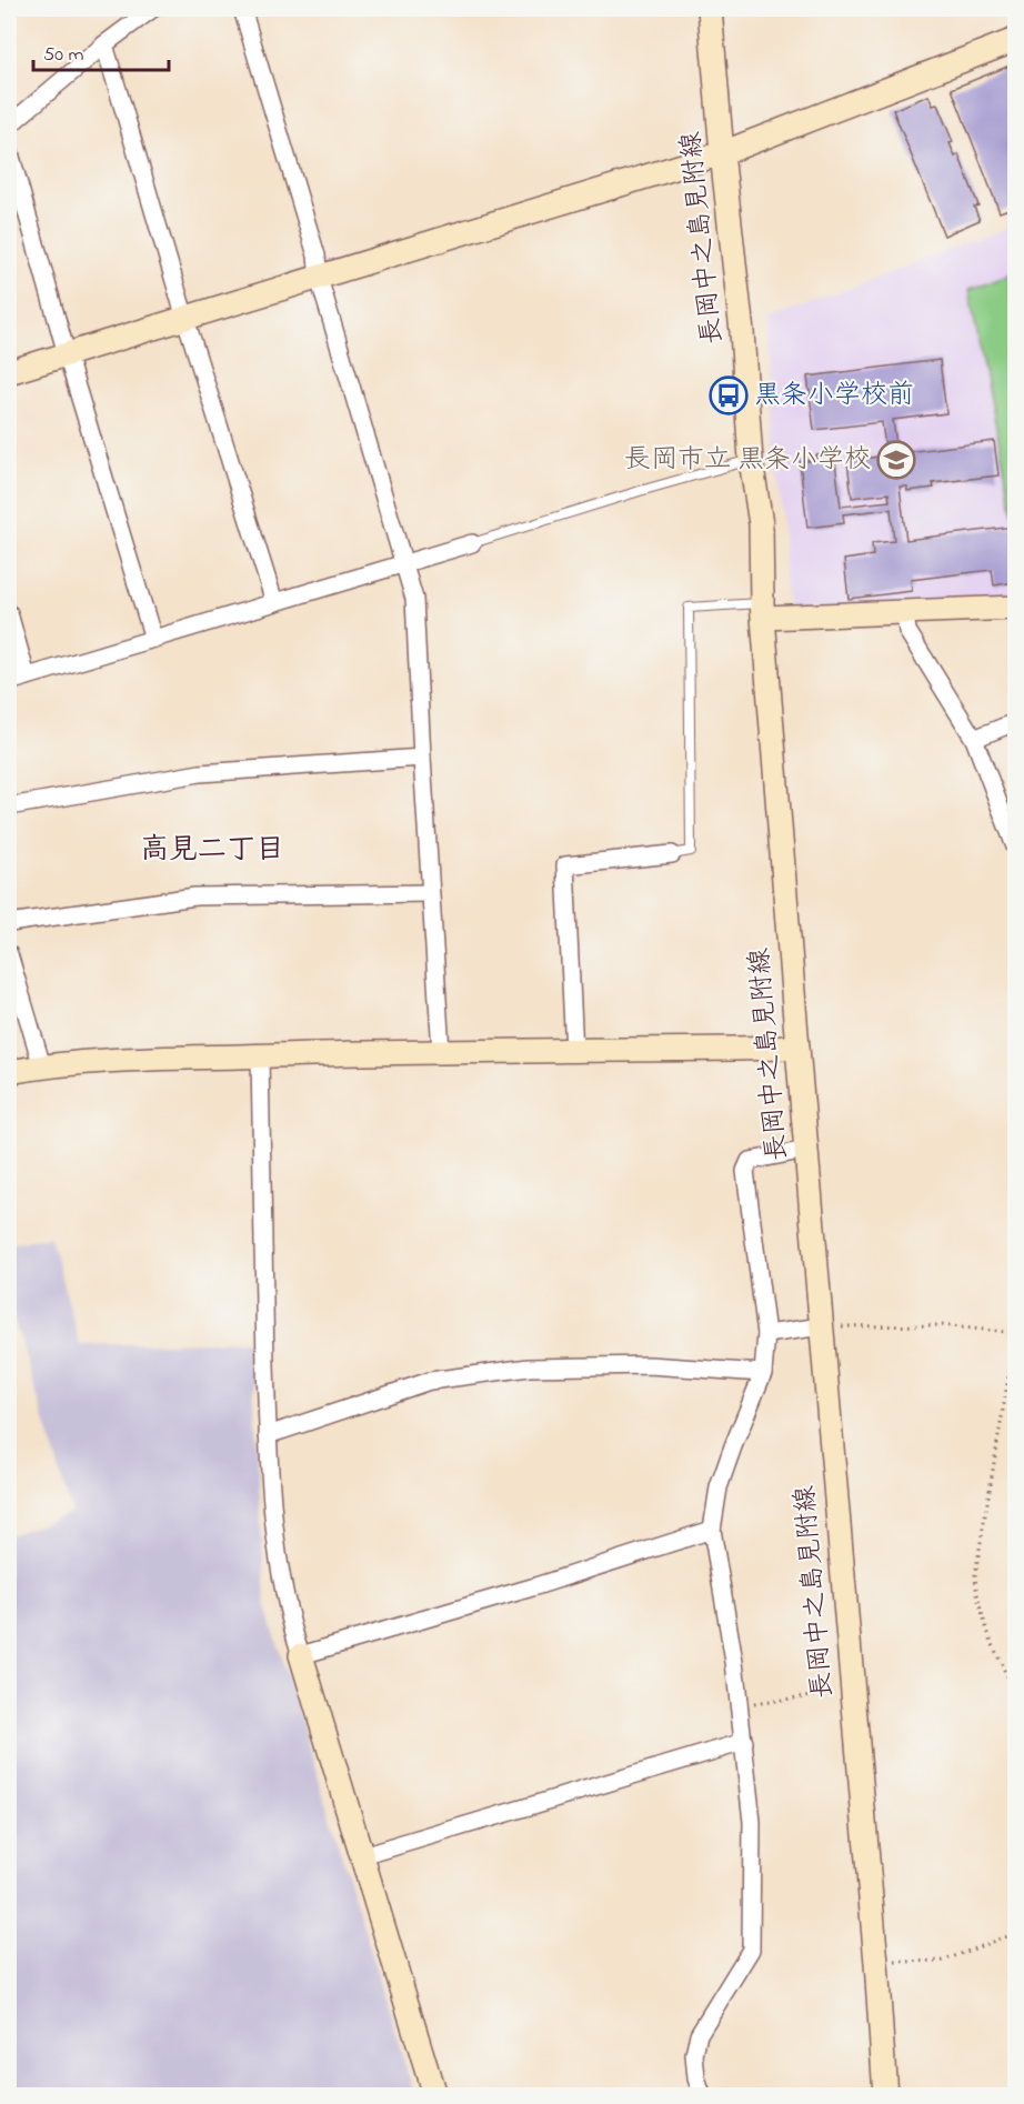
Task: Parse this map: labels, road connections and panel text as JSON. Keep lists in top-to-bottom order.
{
  "streets": {
    "street": ["長岡中之島見附線"]
  },
  "districts": ["高見二丁目"],
  "places": {
    "bus stop": ["黒条小学校前"],
    "school or university": ["長岡市立 黒条小学校"]
  },
  "scale_bar": "50 m"
}
